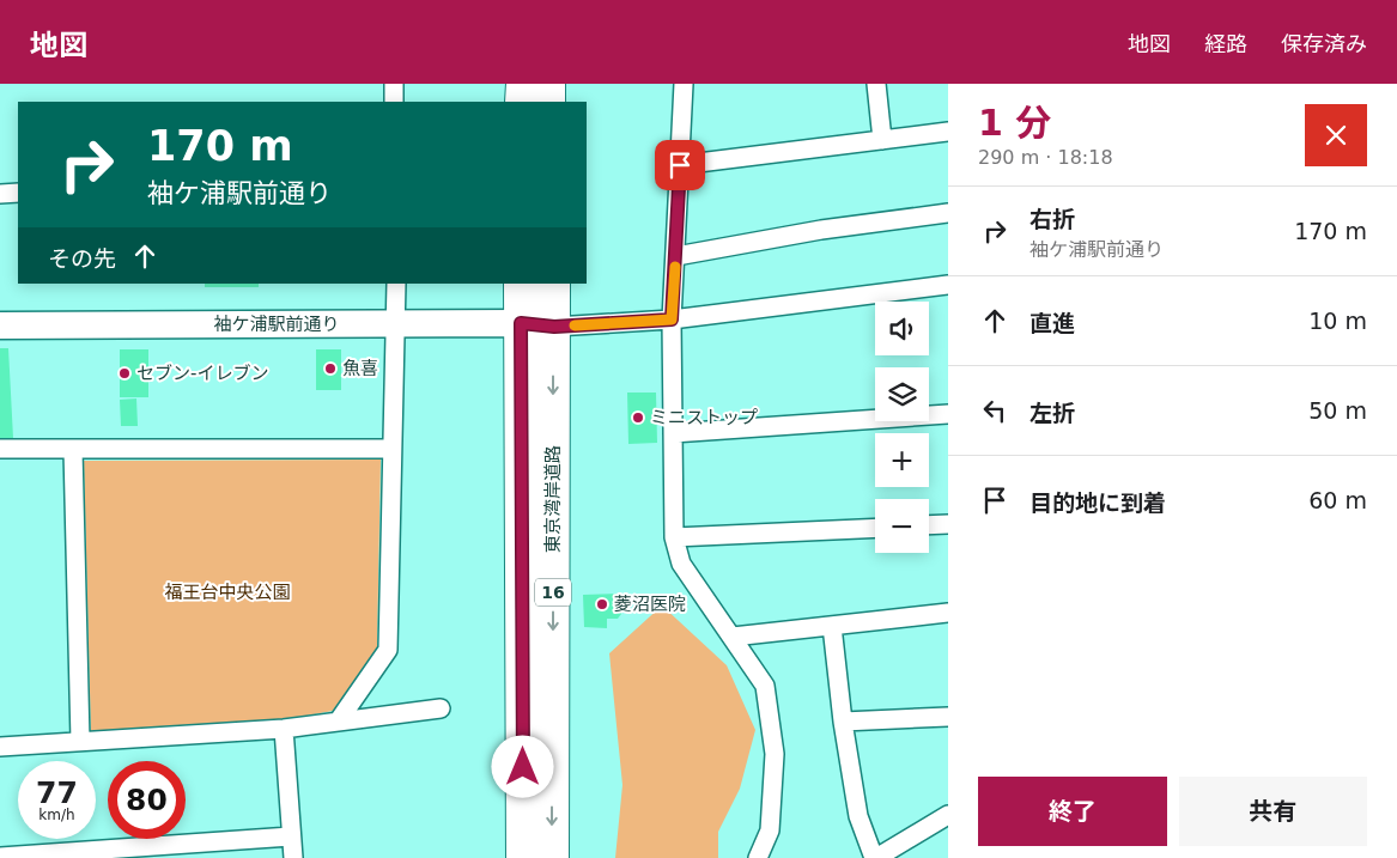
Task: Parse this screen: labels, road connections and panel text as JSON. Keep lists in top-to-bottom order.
{
  "streets": {
    "highway": ["東京湾岸道路", "16"],
    "street": ["袖ケ浦駅前通り"]
  },
  "crossings": [
    ["袖ケ浦駅前通り", "東京湾岸道路"]
  ],
  "parks": ["福王台中央公園"],
  "places": [
    "魚喜",
    "セブン-イレブン",
    "ミニストップ",
    "菱沼医院"
  ],
  "page": {
    "header": "地図",
    "nav": ["地図", "経路", "保存済み"],
    "heading": ["1 分", "290 m · 18:18"],
    "turn": ["170 m", "袖ケ浦駅前通り"],
    "list": [
      {
        "name": "右折",
        "note": "袖ケ浦駅前通り",
        "value": "170 m"
      },
      {
        "name": "直進",
        "value": "10 m"
      },
      {
        "name": "左折",
        "value": "50 m"
      },
      {
        "name": "目的地に到着",
        "value": "60 m"
      }
    ],
    "then": "その先",
    "map_buttons": ["+", "−"],
    "speed": "77 km/h",
    "limit": "80",
    "buttons": ["終了", "共有"]
  }
}
